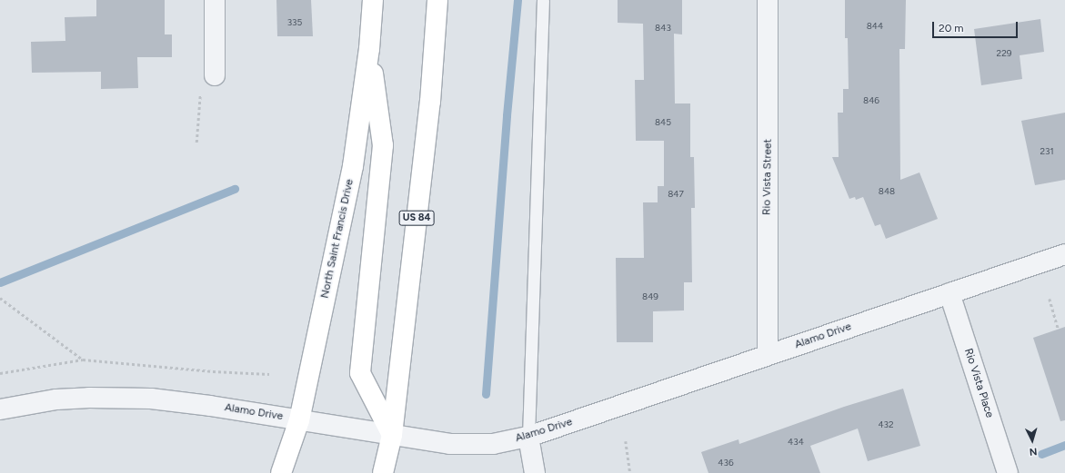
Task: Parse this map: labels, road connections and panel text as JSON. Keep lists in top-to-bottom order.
{
  "streets": {
    "highway": ["US 84", "North Saint Francis Drive"],
    "street": ["Rio Vista Street", "Alamo Drive", "Rio Vista Place"]
  },
  "crossings": [
    ["Rio Vista Street", "Alamo Drive"],
    ["US 84", "Alamo Drive"],
    ["North Saint Francis Drive", "Alamo Drive"],
    ["Alamo Drive", "Rio Vista Place"]
  ],
  "house_numbers": [
    "335",
    "844",
    "843",
    "229",
    "846",
    "845",
    "231",
    "848",
    "847",
    "849",
    "432",
    "434",
    "436"
  ],
  "scale_bar": "20 m",
  "north": "bottom"
}
